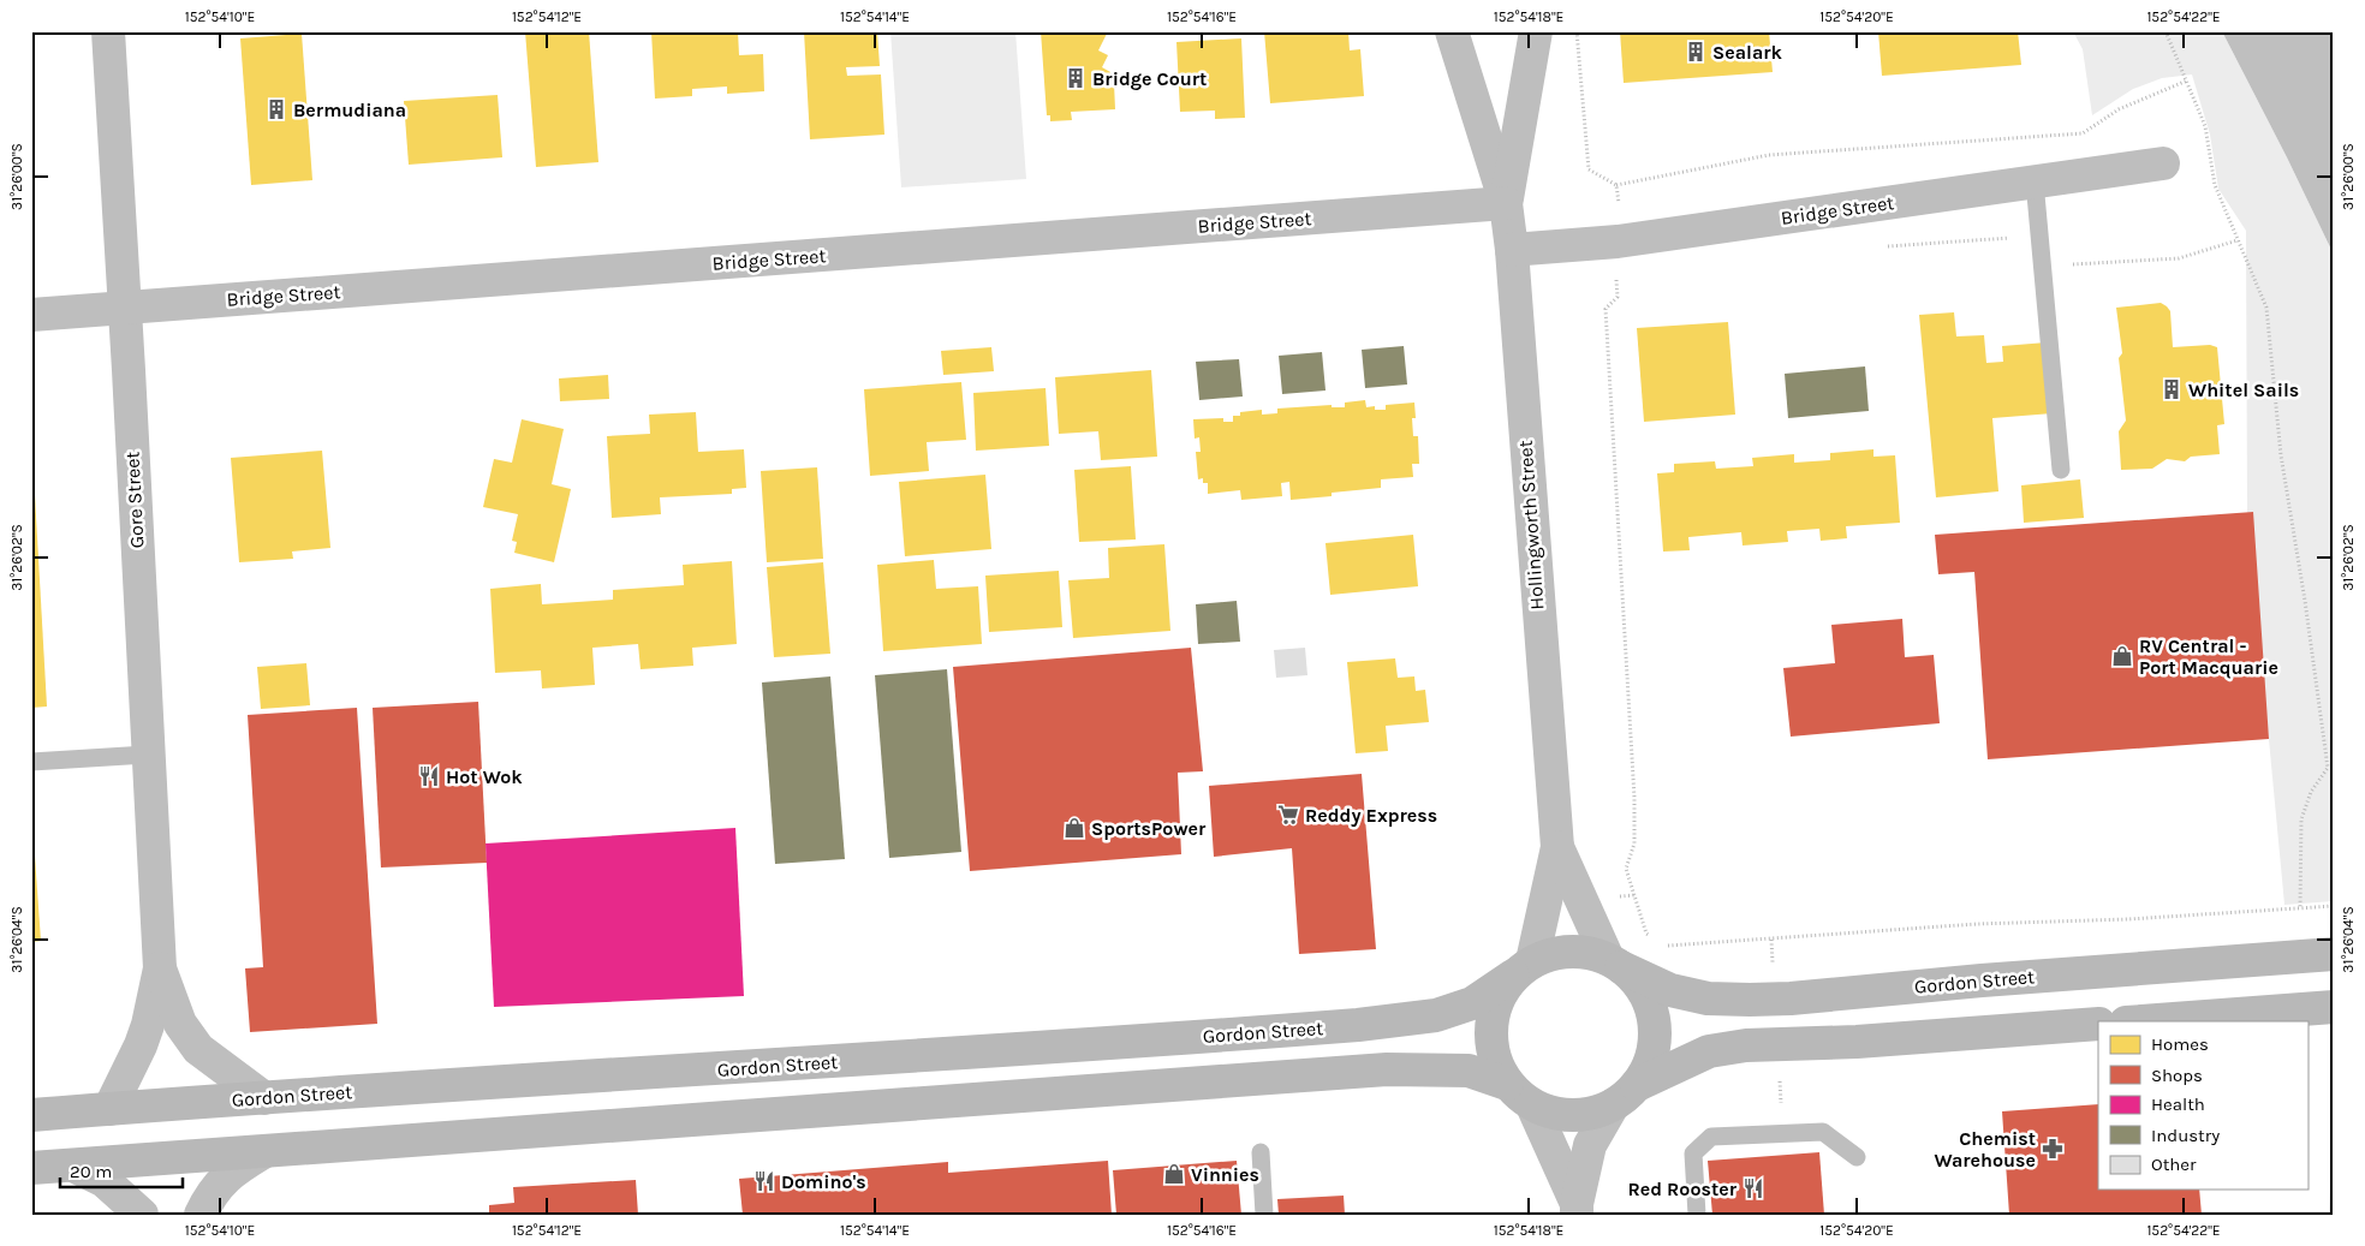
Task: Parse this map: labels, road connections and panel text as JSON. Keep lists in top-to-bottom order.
{
  "streets": {
    "main road": ["Gordon Street"],
    "street": ["Bridge Street", "Gore Street", "Hollingworth Street"]
  },
  "crossings": [
    ["Bridge Street", "Gore Street"],
    ["Bridge Street", "Hollingworth Street"],
    ["Gore Street", "Gordon Street"],
    ["Hollingworth Street", "Gordon Street"]
  ],
  "places": {
    "building": [
      "Sealark",
      "Bridge Court",
      "Bermudiana",
      "Whitel Sails"
    ],
    "shop": ["RV Central - Port Macquarie", "SportsPower", "Vinnies"],
    "restaurant": ["Hot Wok", "Domino's", "Red Rooster"],
    "supermarket": ["Reddy Express"],
    "pharmacy": ["Chemist Warehouse"]
  },
  "legend": [
    "Homes",
    "Shops",
    "Health",
    "Industry",
    "Other"
  ],
  "scale_bar": "20 m",
  "coordinates": [
    "152°54'10\"E",
    "152°54'12\"E",
    "152°54'14\"E",
    "152°54'16\"E",
    "152°54'18\"E",
    "152°54'20\"E",
    "152°54'22\"E",
    "31°26'00\"S",
    "31°26'02\"S",
    "31°26'04\"S"
  ]
}
